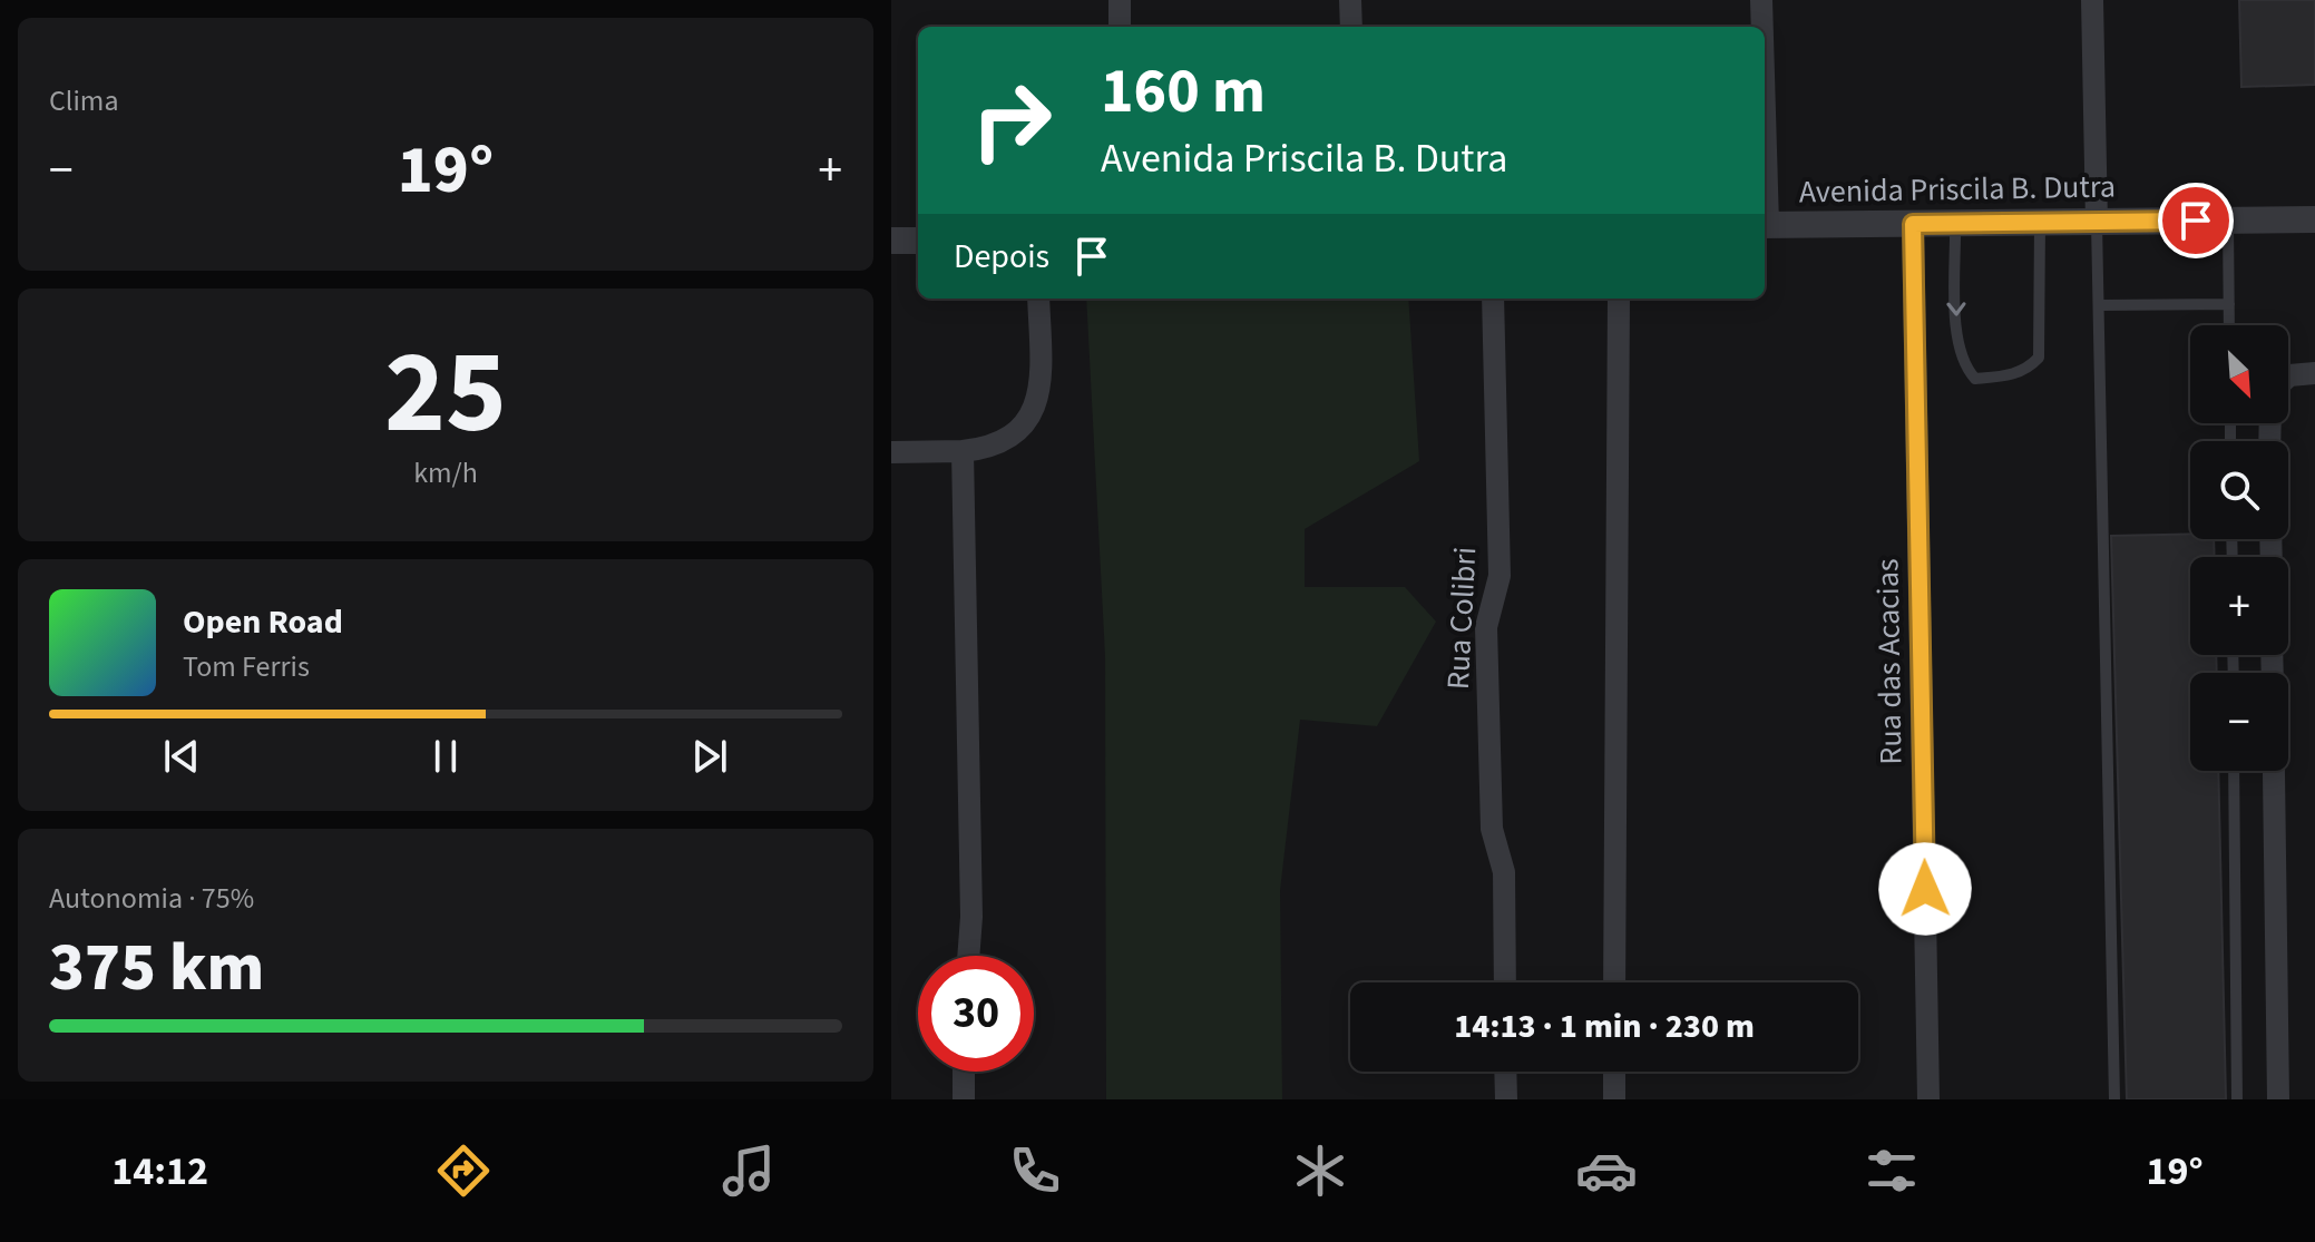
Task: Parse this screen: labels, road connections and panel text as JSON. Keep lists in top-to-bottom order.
{
  "streets": {
    "street": ["Avenida Priscila B. Dutra", "Rua Colibri", "Rua das Acacias"]
  },
  "crossings": [
    ["Avenida Priscila B. Dutra", "Rua das Acacias"]
  ],
  "north": "bottom right",
  "page": {
    "tile": [
      "Clima",
      ["25", "km/h"],
      ["Autonomia · 75%", "375 km"]
    ],
    "turn": ["160 m", "Avenida Priscila B. Dutra"],
    "heat": ["−", "19°", "+"],
    "then": "Depois",
    "map_buttons": ["+", "−"],
    "song": ["Open Road", "Tom Ferris"],
    "limit": "30",
    "trip": "14:13 · 1 min · 230 m",
    "tabs": ["14:12", "19°"]
  }
}
